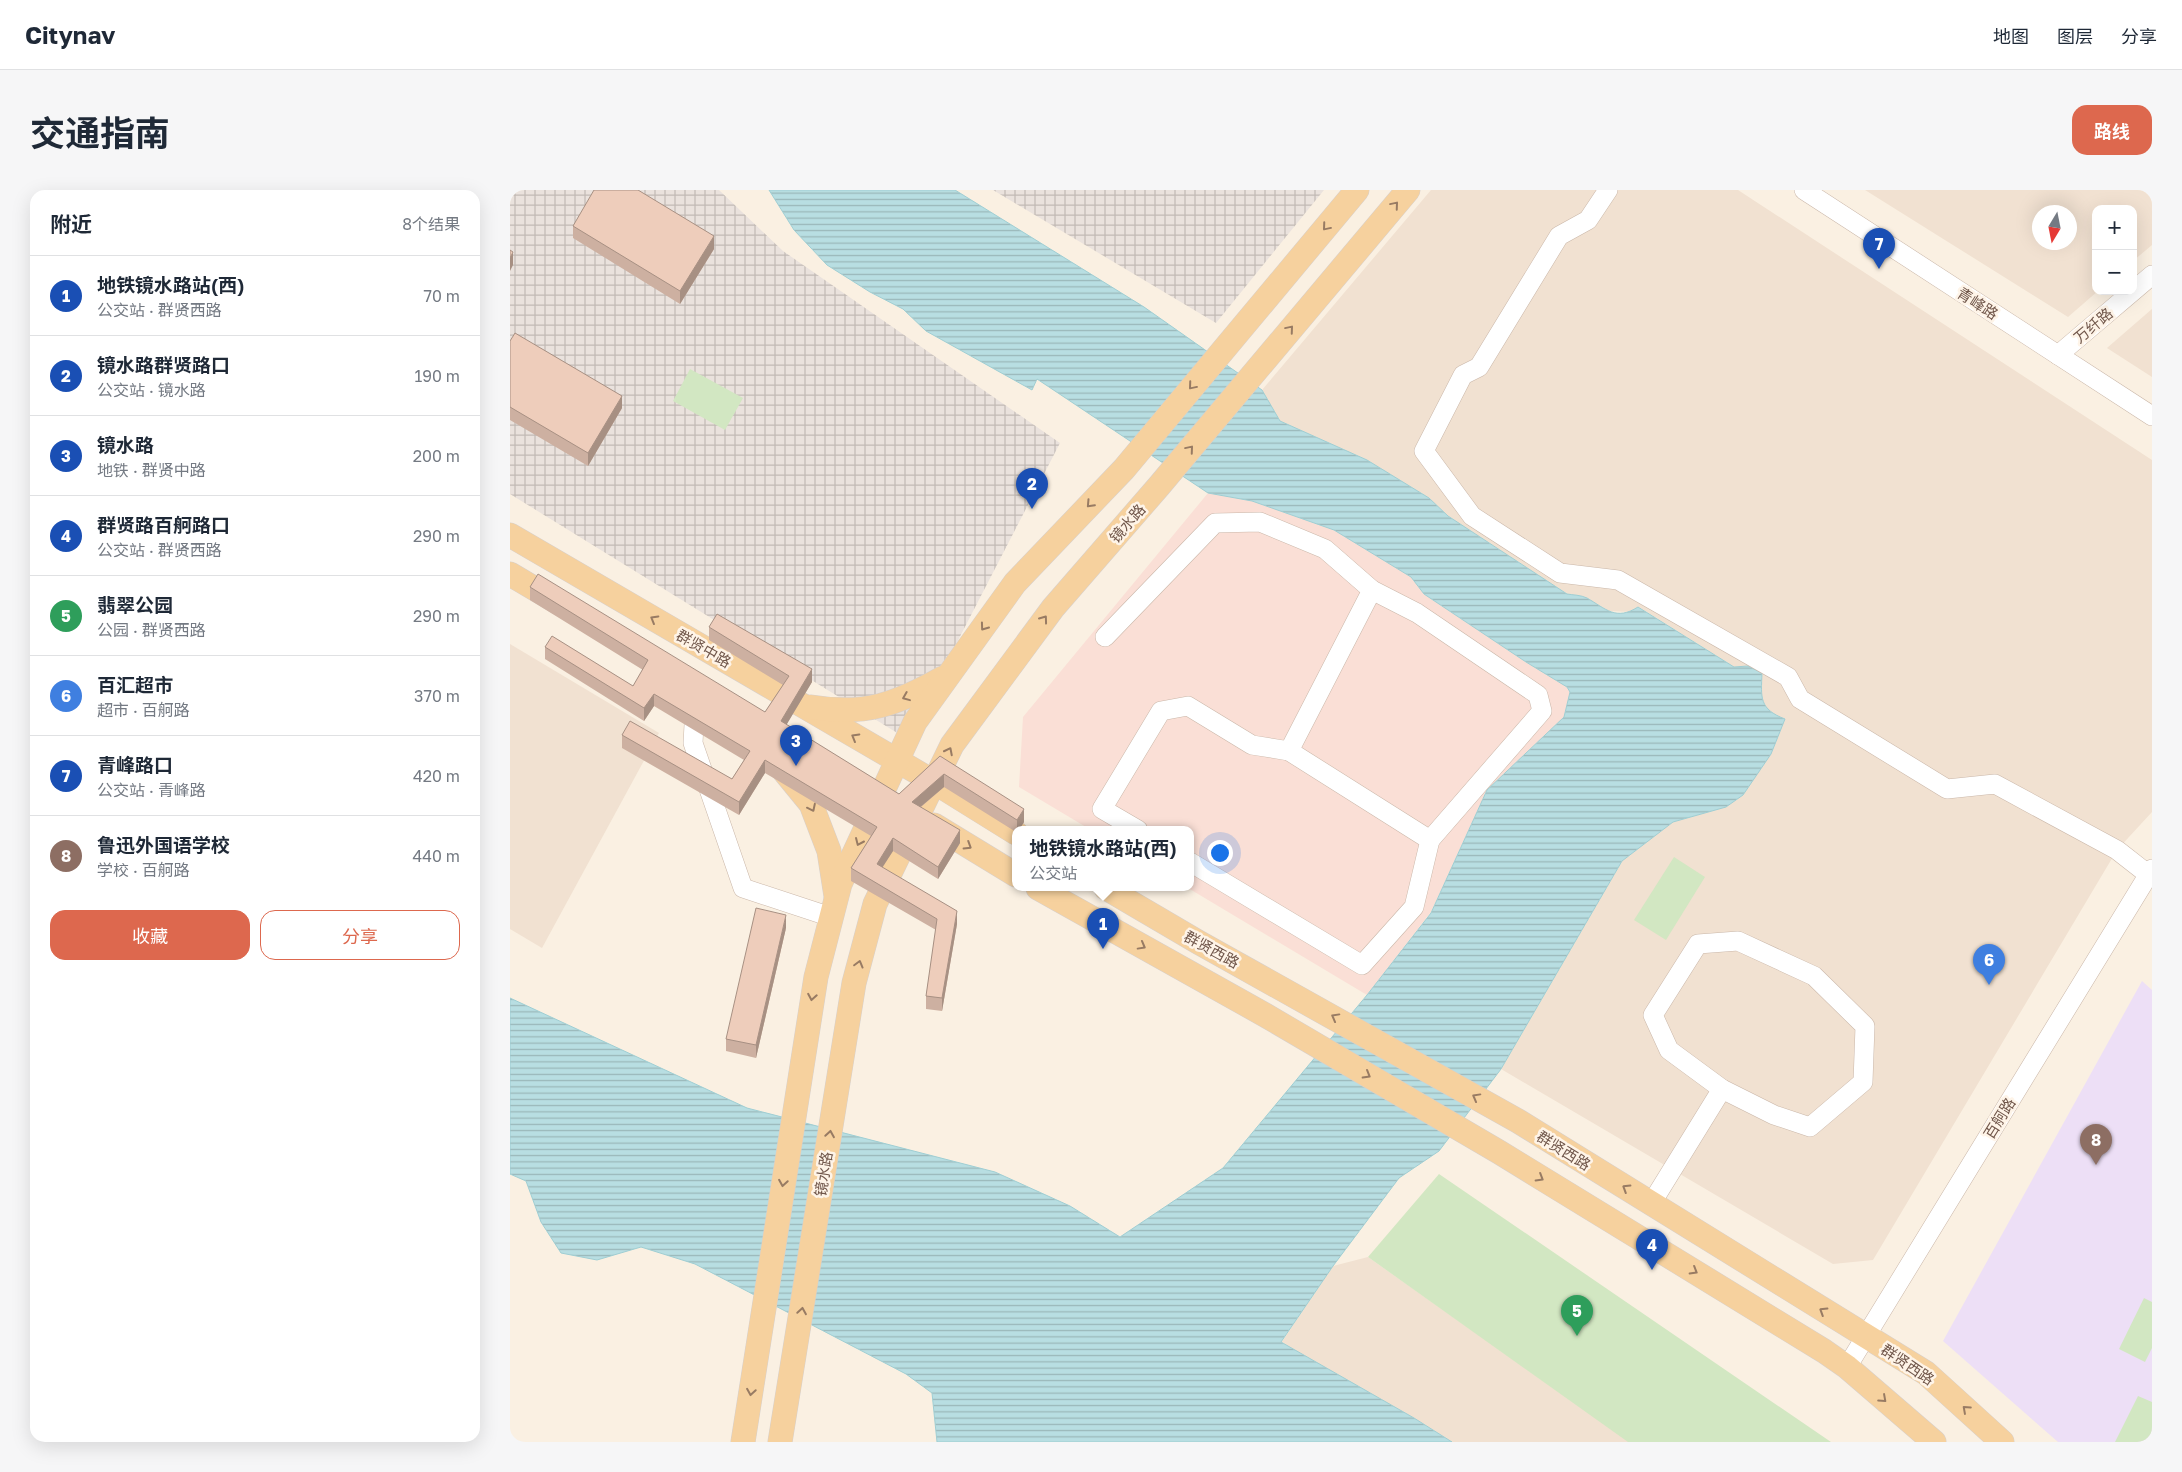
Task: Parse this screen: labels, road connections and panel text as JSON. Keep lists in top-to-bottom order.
{
  "streets": {
    "main road": ["镜水路", "群贤中路", "群贤西路"],
    "street": ["青峰路", "万纤路", "百舸路"]
  },
  "crossings": [
    ["青峰路", "万纤路"],
    ["群贤西路", "百舸路"]
  ],
  "one_way": ["群贤中路"],
  "north": "bottom",
  "page": {
    "header": "Citynav",
    "nav": ["地图", "图层", "分享"],
    "title": "交通指南",
    "buttons": [
      "路线",
      ["收藏", "分享"]
    ],
    "heading": ["附近", "8个结果"],
    "map_buttons": ["+", "−"],
    "pins": [
      "7",
      "2",
      "3",
      "1",
      "6",
      "8",
      "4",
      "5"
    ],
    "list": [
      {
        "mark": "1",
        "name": "地铁镜水路站(西)",
        "note": "公交站 · 群贤西路",
        "value": "70 m"
      },
      {
        "mark": "2",
        "name": "镜水路群贤路口",
        "note": "公交站 · 镜水路",
        "value": "190 m"
      },
      {
        "mark": "3",
        "name": "镜水路",
        "note": "地铁 · 群贤中路",
        "value": "200 m"
      },
      {
        "mark": "4",
        "name": "群贤路百舸路口",
        "note": "公交站 · 群贤西路",
        "value": "290 m"
      },
      {
        "mark": "5",
        "name": "翡翠公园",
        "note": "公园 · 群贤西路",
        "value": "290 m"
      },
      {
        "mark": "6",
        "name": "百汇超市",
        "note": "超市 · 百舸路",
        "value": "370 m"
      },
      {
        "mark": "7",
        "name": "青峰路口",
        "note": "公交站 · 青峰路",
        "value": "420 m"
      },
      {
        "mark": "8",
        "name": "鲁迅外国语学校",
        "note": "学校 · 百舸路",
        "value": "440 m"
      }
    ],
    "popup": ["地铁镜水路站(西)", "公交站"]
  }
}
